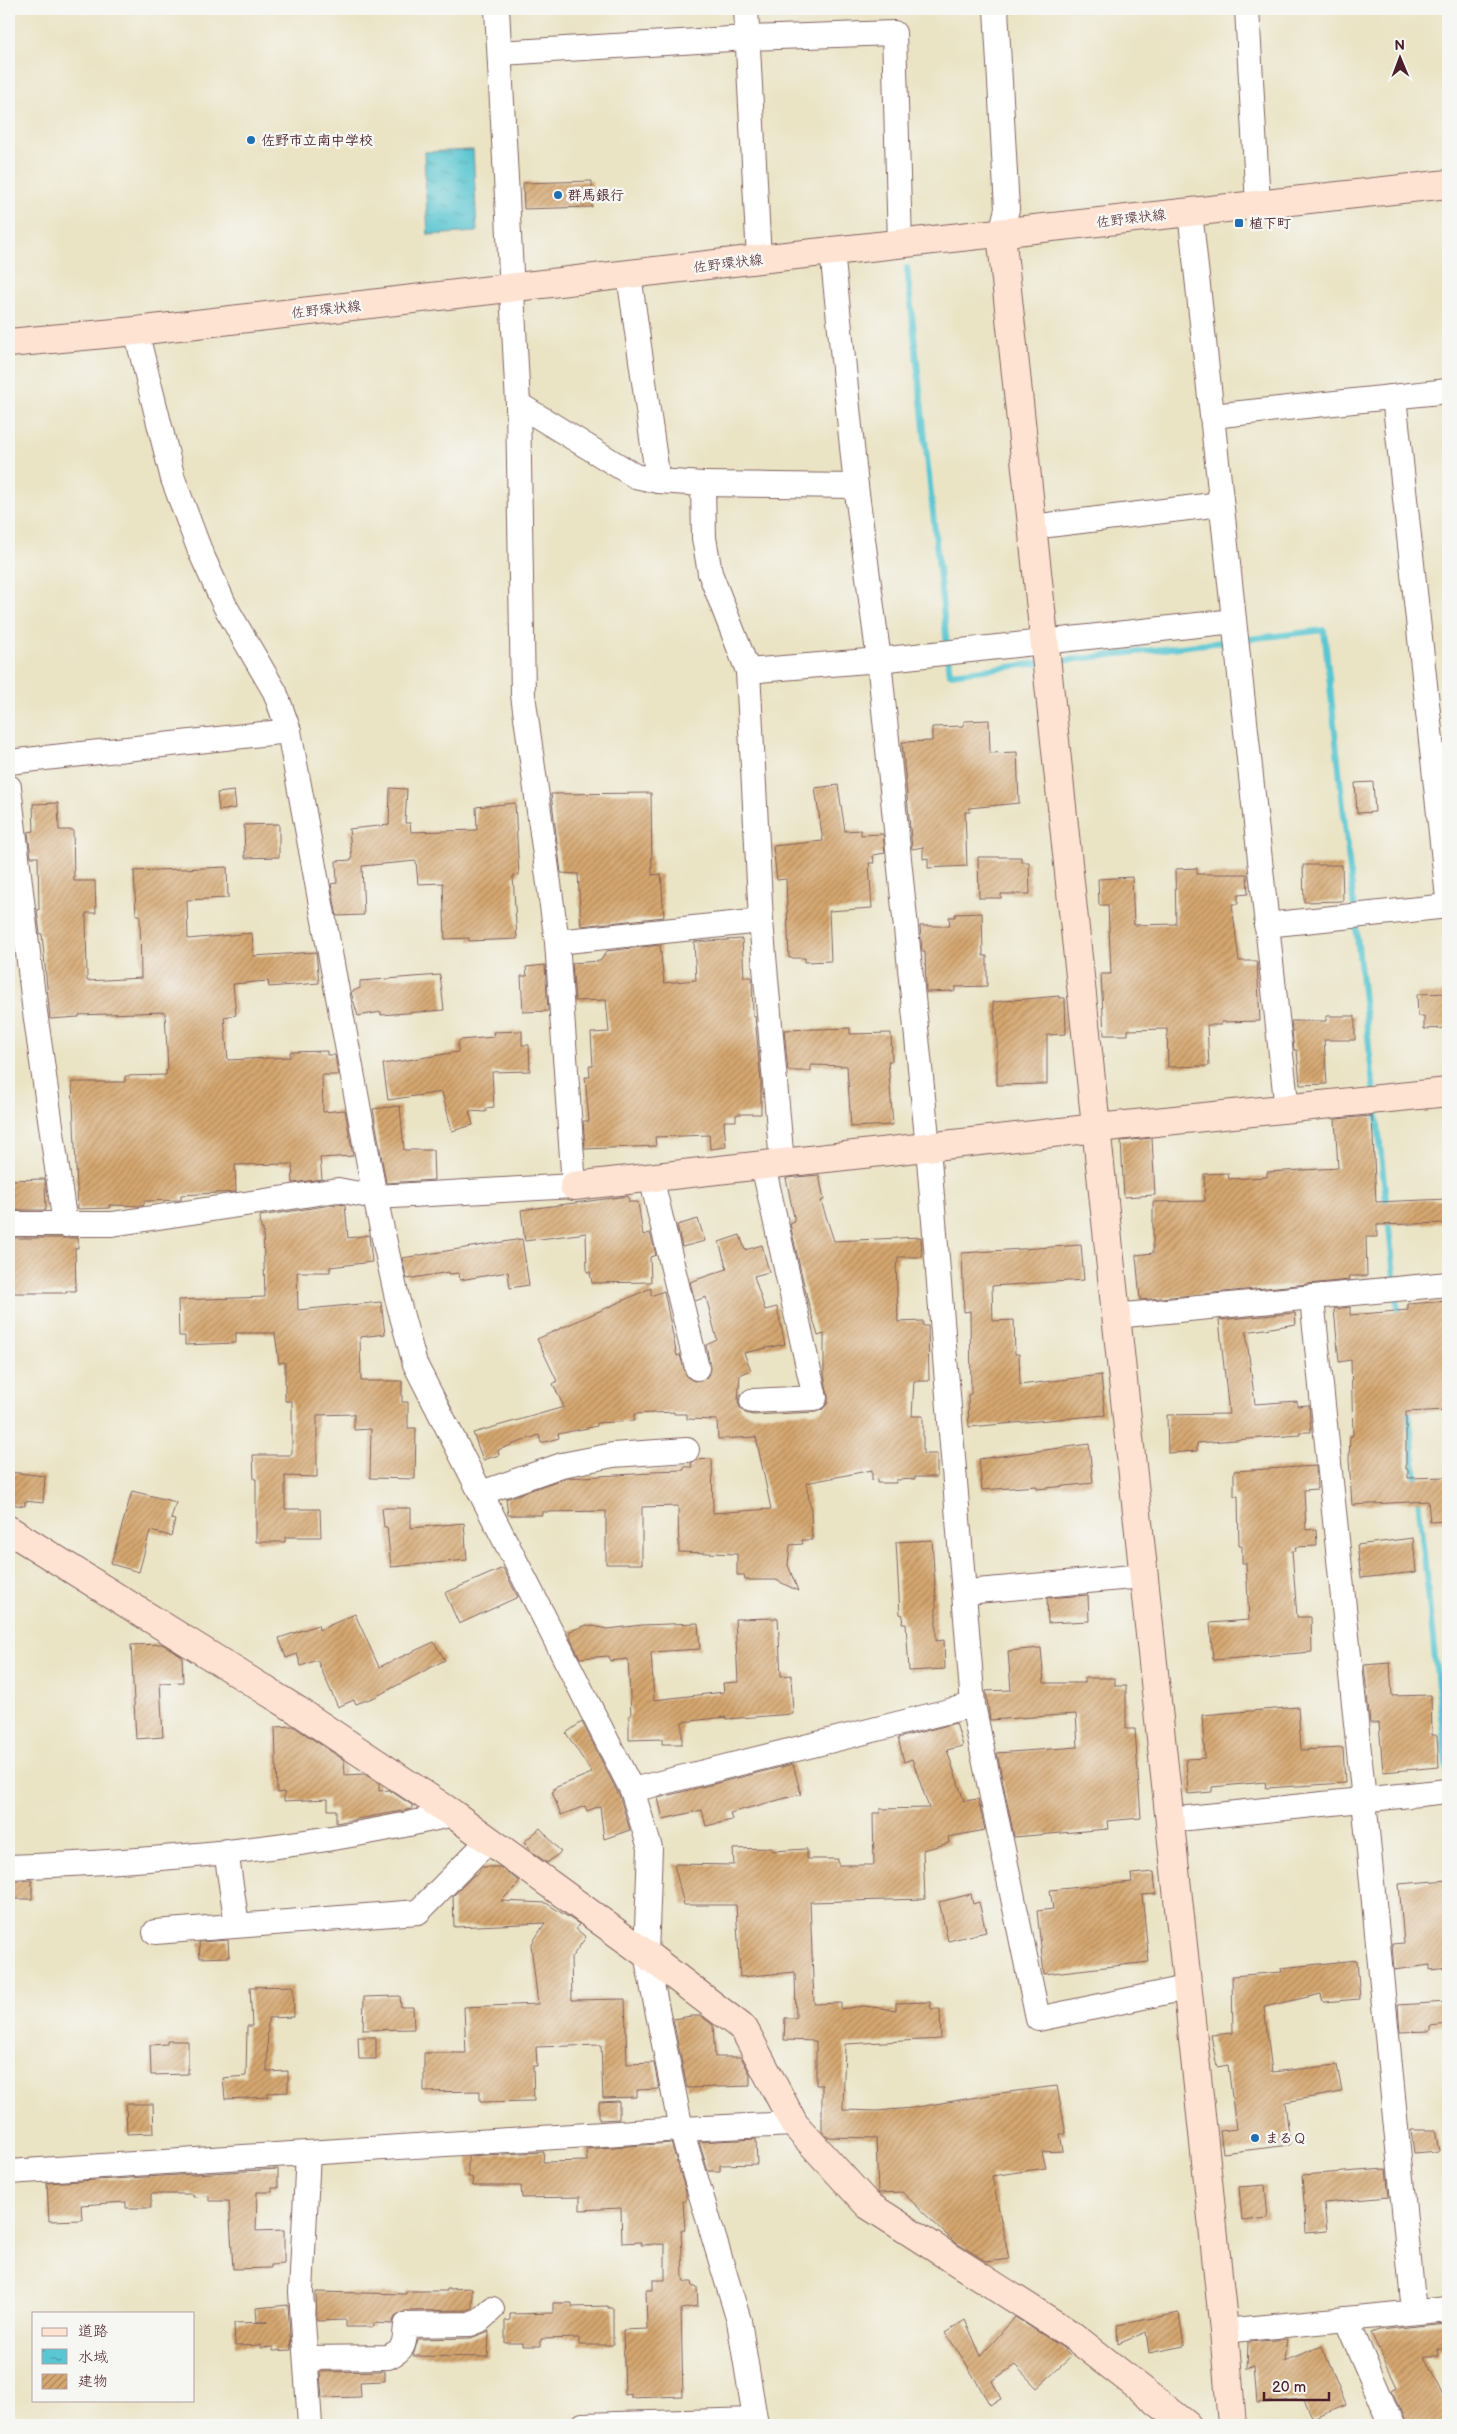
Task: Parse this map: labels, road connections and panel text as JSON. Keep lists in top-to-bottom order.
{
  "streets": {
    "street": ["佐野環状線"]
  },
  "places": {
    "other": ["佐野市立南中学校", "群馬銀行", "まるＱ"],
    "transit": ["植下町"]
  },
  "legend": ["道路", "水域", "建物"],
  "scale_bar": "20 m",
  "north": "top"
}
